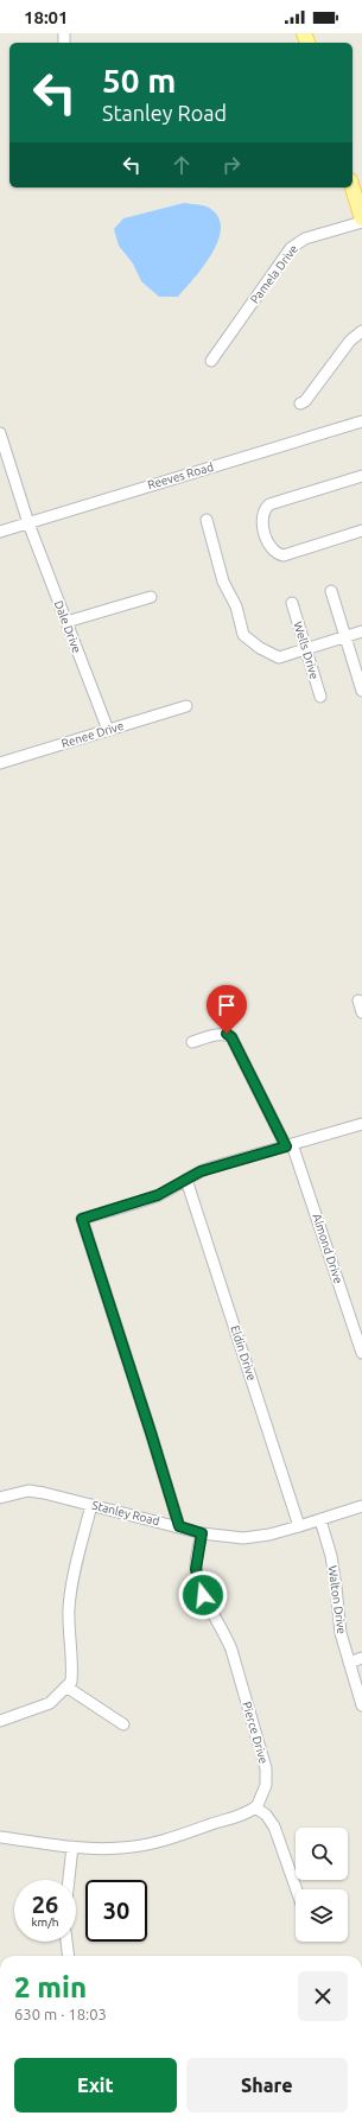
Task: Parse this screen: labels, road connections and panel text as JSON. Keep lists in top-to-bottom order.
{
  "streets": {
    "street": [
      "Pamela Drive",
      "Reeves Road",
      "Dale Drive",
      "Wells Drive",
      "Renee Drive",
      "Almond Drive",
      "Eldin Drive",
      "Stanley Road",
      "Walton Drive",
      "Pierce Drive"
    ]
  },
  "crossings": [
    ["Reeves Road", "Dale Drive"],
    ["Dale Drive", "Renee Drive"],
    ["Eldin Drive", "Stanley Road"],
    ["Stanley Road", "Walton Drive"],
    ["Stanley Road", "Pierce Drive"]
  ],
  "page": {
    "status": "18:01",
    "turn": ["50 m", "Stanley Road"],
    "speed": "26 km/h",
    "limit": "30",
    "heading": ["2 min", "630 m · 18:03"],
    "buttons": ["Exit", "Share"]
  }
}
